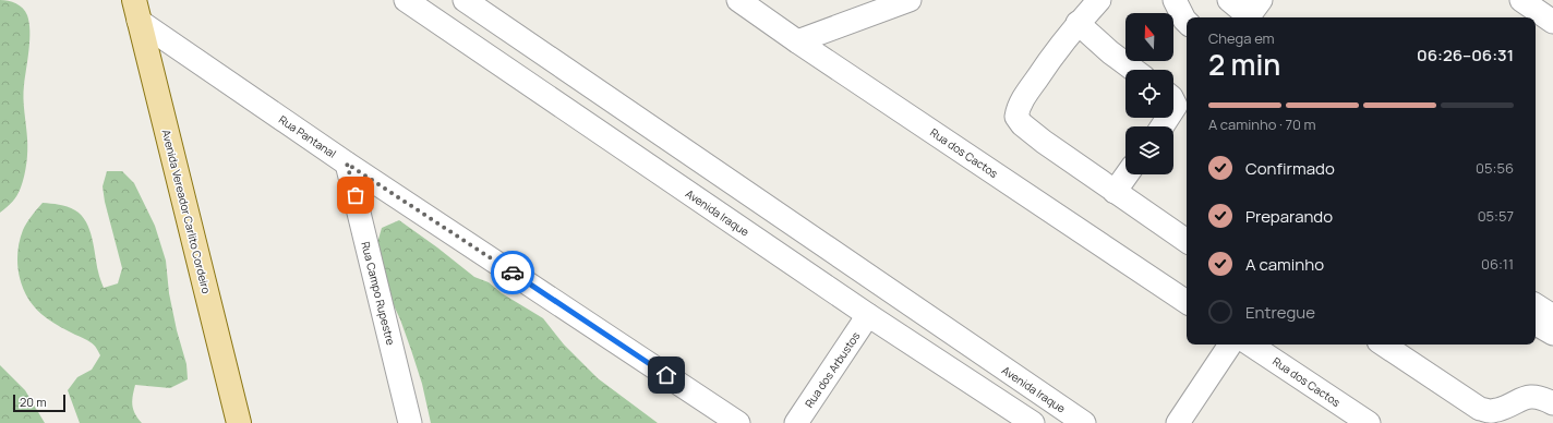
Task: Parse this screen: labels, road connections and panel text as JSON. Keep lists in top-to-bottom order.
{
  "streets": {
    "main road": ["Avenida Vereador Carlito Cordeiro"],
    "street": [
      "Rua Pantanal",
      "Rua dos Cactos",
      "Avenida Iraque",
      "Rua Campo Rupestre",
      "Rua dos Arbustos"
    ]
  },
  "crossings": [
    ["Rua Pantanal", "Avenida Vereador Carlito Cordeiro"],
    ["Rua Pantanal", "Rua Campo Rupestre"],
    ["Avenida Iraque", "Rua dos Arbustos"]
  ],
  "scale_bar": "20 m",
  "north": "top",
  "page": {
    "heading": ["2 min", "Chega em", "06:26–06:31"],
    "bar": "A caminho · 70 m",
    "list": [
      ["Confirmado", "05:56"],
      ["Preparando", "05:57"],
      ["A caminho", "06:11"],
      "Entregue"
    ],
    "scale": "20 m"
  }
}
